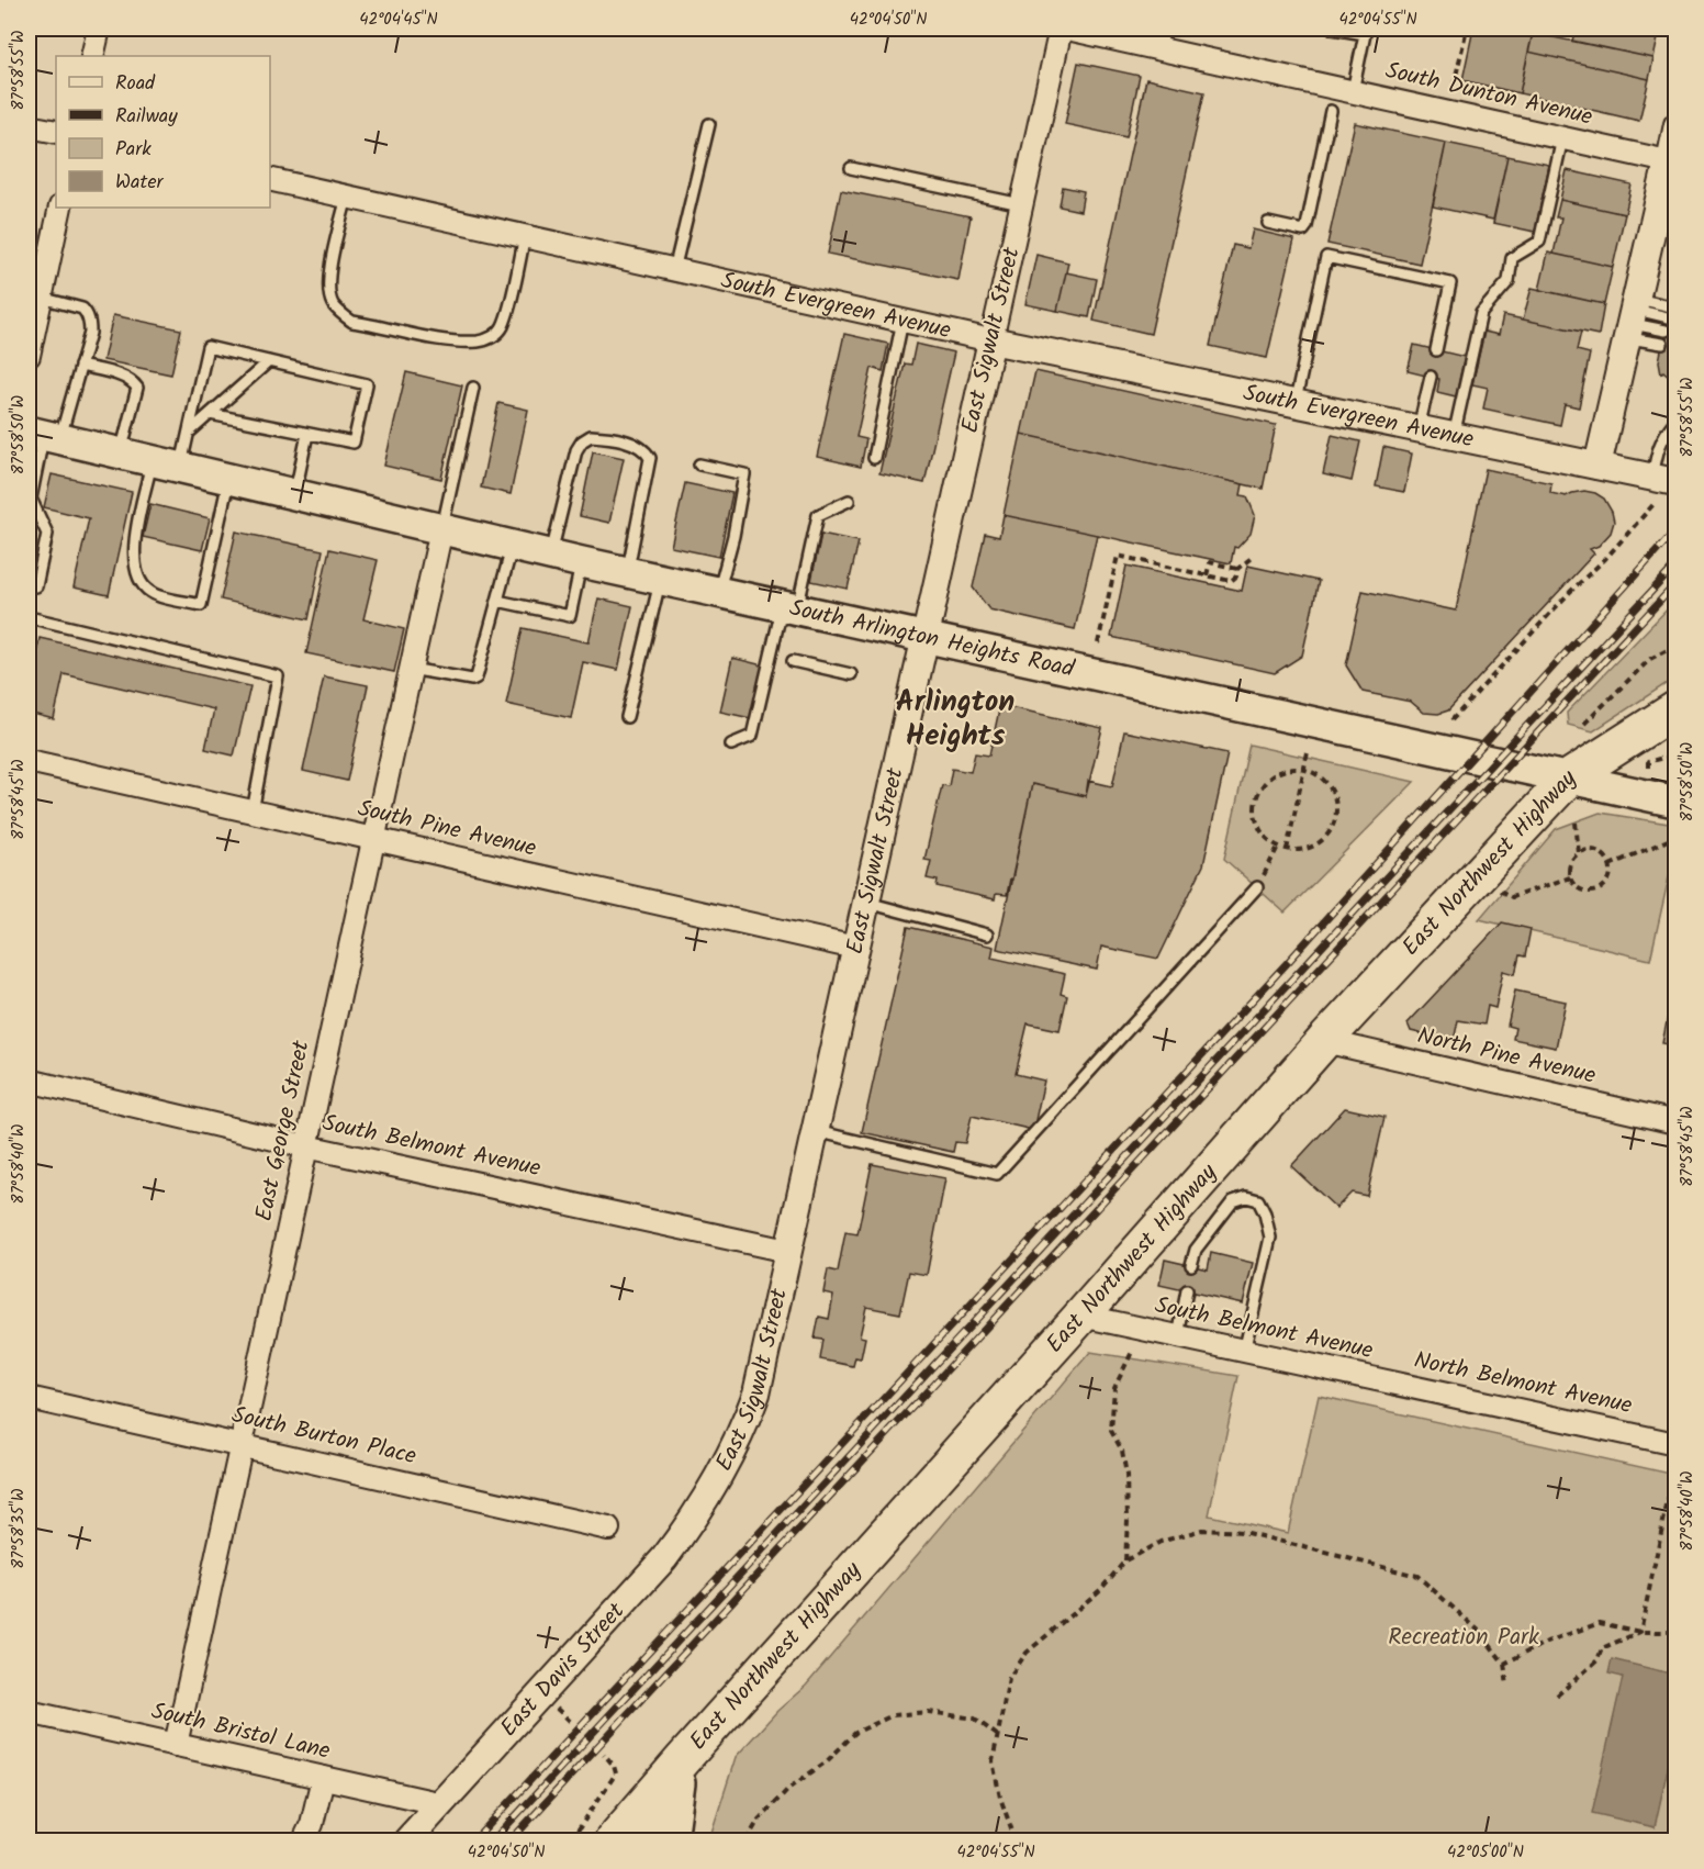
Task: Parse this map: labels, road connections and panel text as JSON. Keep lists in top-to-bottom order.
{
  "streets": {
    "main road": ["South Arlington Heights Road", "East Northwest Highway"],
    "street": [
      "South Dunton Avenue",
      "South Evergreen Avenue",
      "East Sigwalt Street",
      "South Pine Avenue",
      "North Pine Avenue",
      "East George Street",
      "South Belmont Avenue",
      "North Belmont Avenue",
      "South Burton Place",
      "East Davis Street",
      "South Bristol Lane"
    ]
  },
  "crossings": [
    ["South Evergreen Avenue", "East Sigwalt Street"],
    ["East Sigwalt Street", "South Arlington Heights Road"],
    ["East Sigwalt Street", "South Pine Avenue"],
    ["East Sigwalt Street", "South Belmont Avenue"],
    ["East Sigwalt Street", "East Davis Street"],
    ["South Arlington Heights Road", "East Northwest Highway"],
    ["South Arlington Heights Road", "East George Street"],
    ["South Pine Avenue", "East George Street"],
    ["East Northwest Highway", "North Pine Avenue"],
    ["East Northwest Highway", "South Belmont Avenue"],
    ["East George Street", "South Belmont Avenue"],
    ["East George Street", "South Burton Place"],
    ["East George Street", "South Bristol Lane"],
    ["South Belmont Avenue", "North Belmont Avenue"],
    ["East Davis Street", "South Bristol Lane"]
  ],
  "districts": ["Arlington Heights"],
  "parks": ["Recreation Park"],
  "legend": [
    "Road",
    "Railway",
    "Park",
    "Water"
  ],
  "coordinates": [
    "42°04'45\"N",
    "42°04'50\"N",
    "42°04'55\"N",
    "87°58'55\"W",
    "87°58'50\"W",
    "87°58'45\"W",
    "87°58'40\"W",
    "87°58'35\"W",
    "42°05'00\"N"
  ]
}
